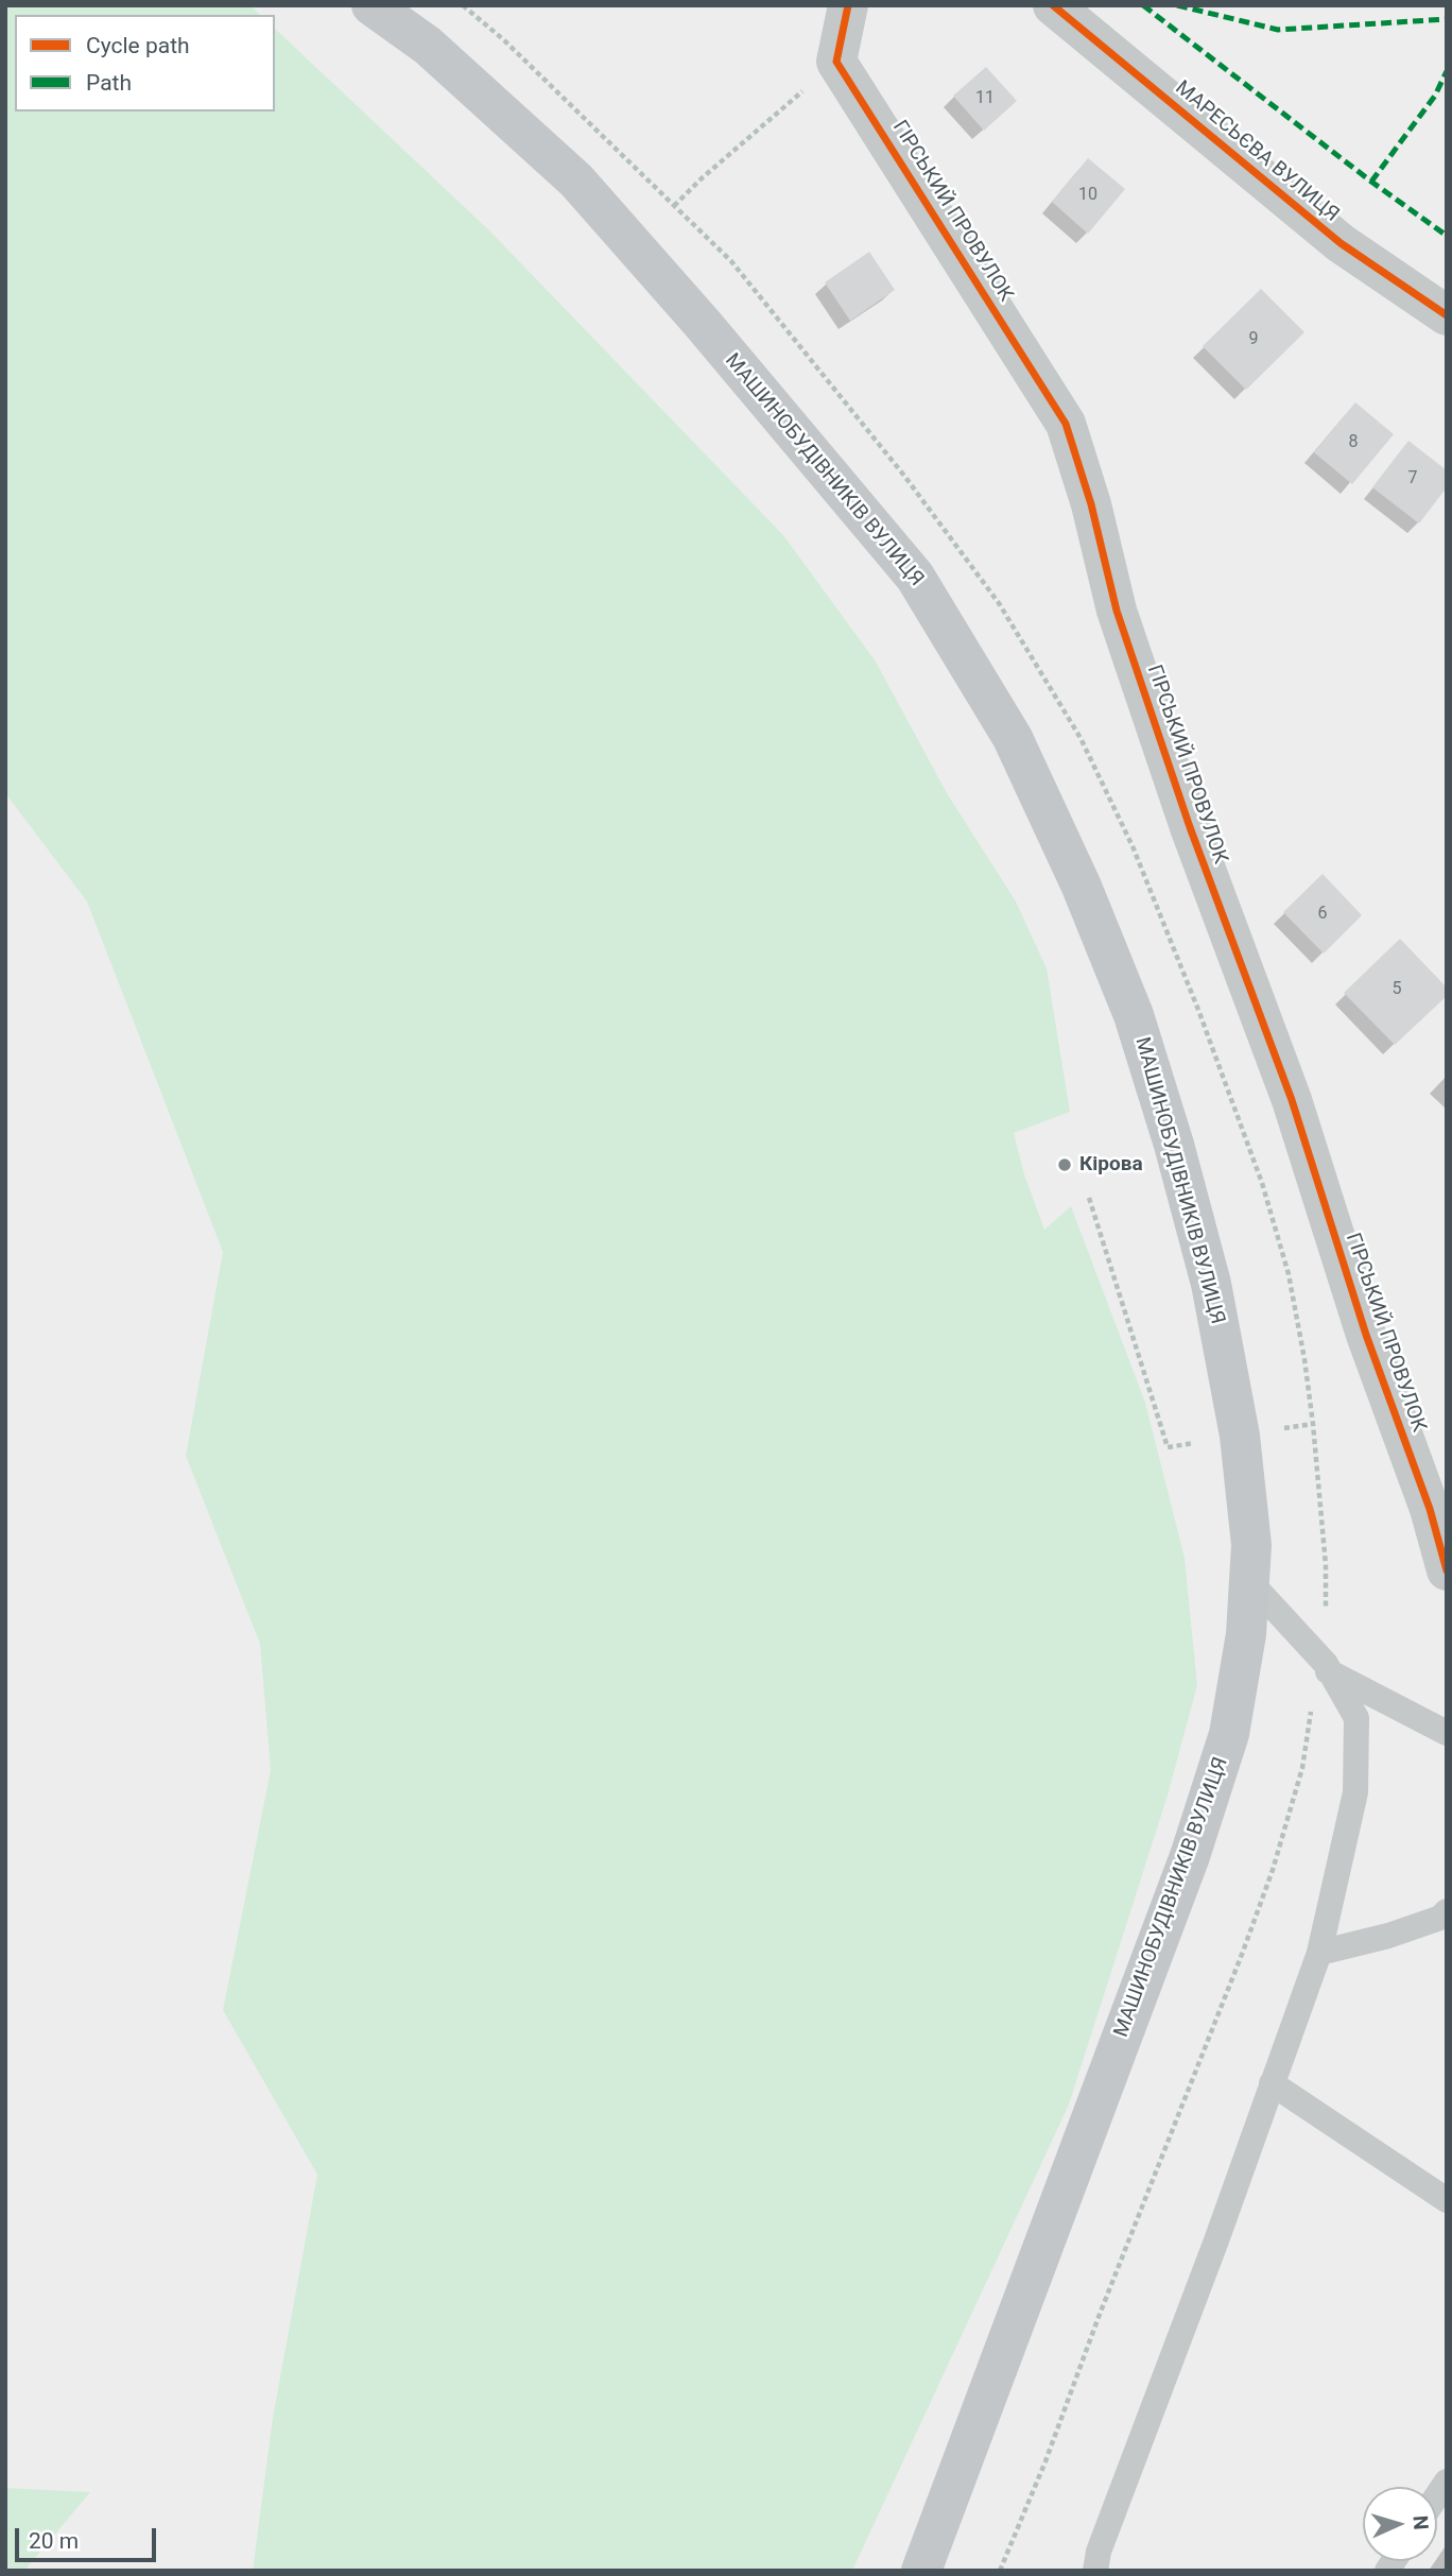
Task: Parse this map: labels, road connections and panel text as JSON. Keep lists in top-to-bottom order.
{
  "streets": {
    "main road": ["МАШИНОБУДІВНИКІВ ВУЛИЦЯ"],
    "street": ["МАРЕСЬЄВА ВУЛИЦЯ", "ГІРСЬКИЙ ПРОВУЛОК"]
  },
  "places": ["Кірова"],
  "house_numbers": [
    "11",
    "10",
    "9",
    "8",
    "7",
    "6",
    "5"
  ],
  "legend": ["Cycle path", "Path"],
  "scale_bar": "20 m",
  "north": "right"
}
